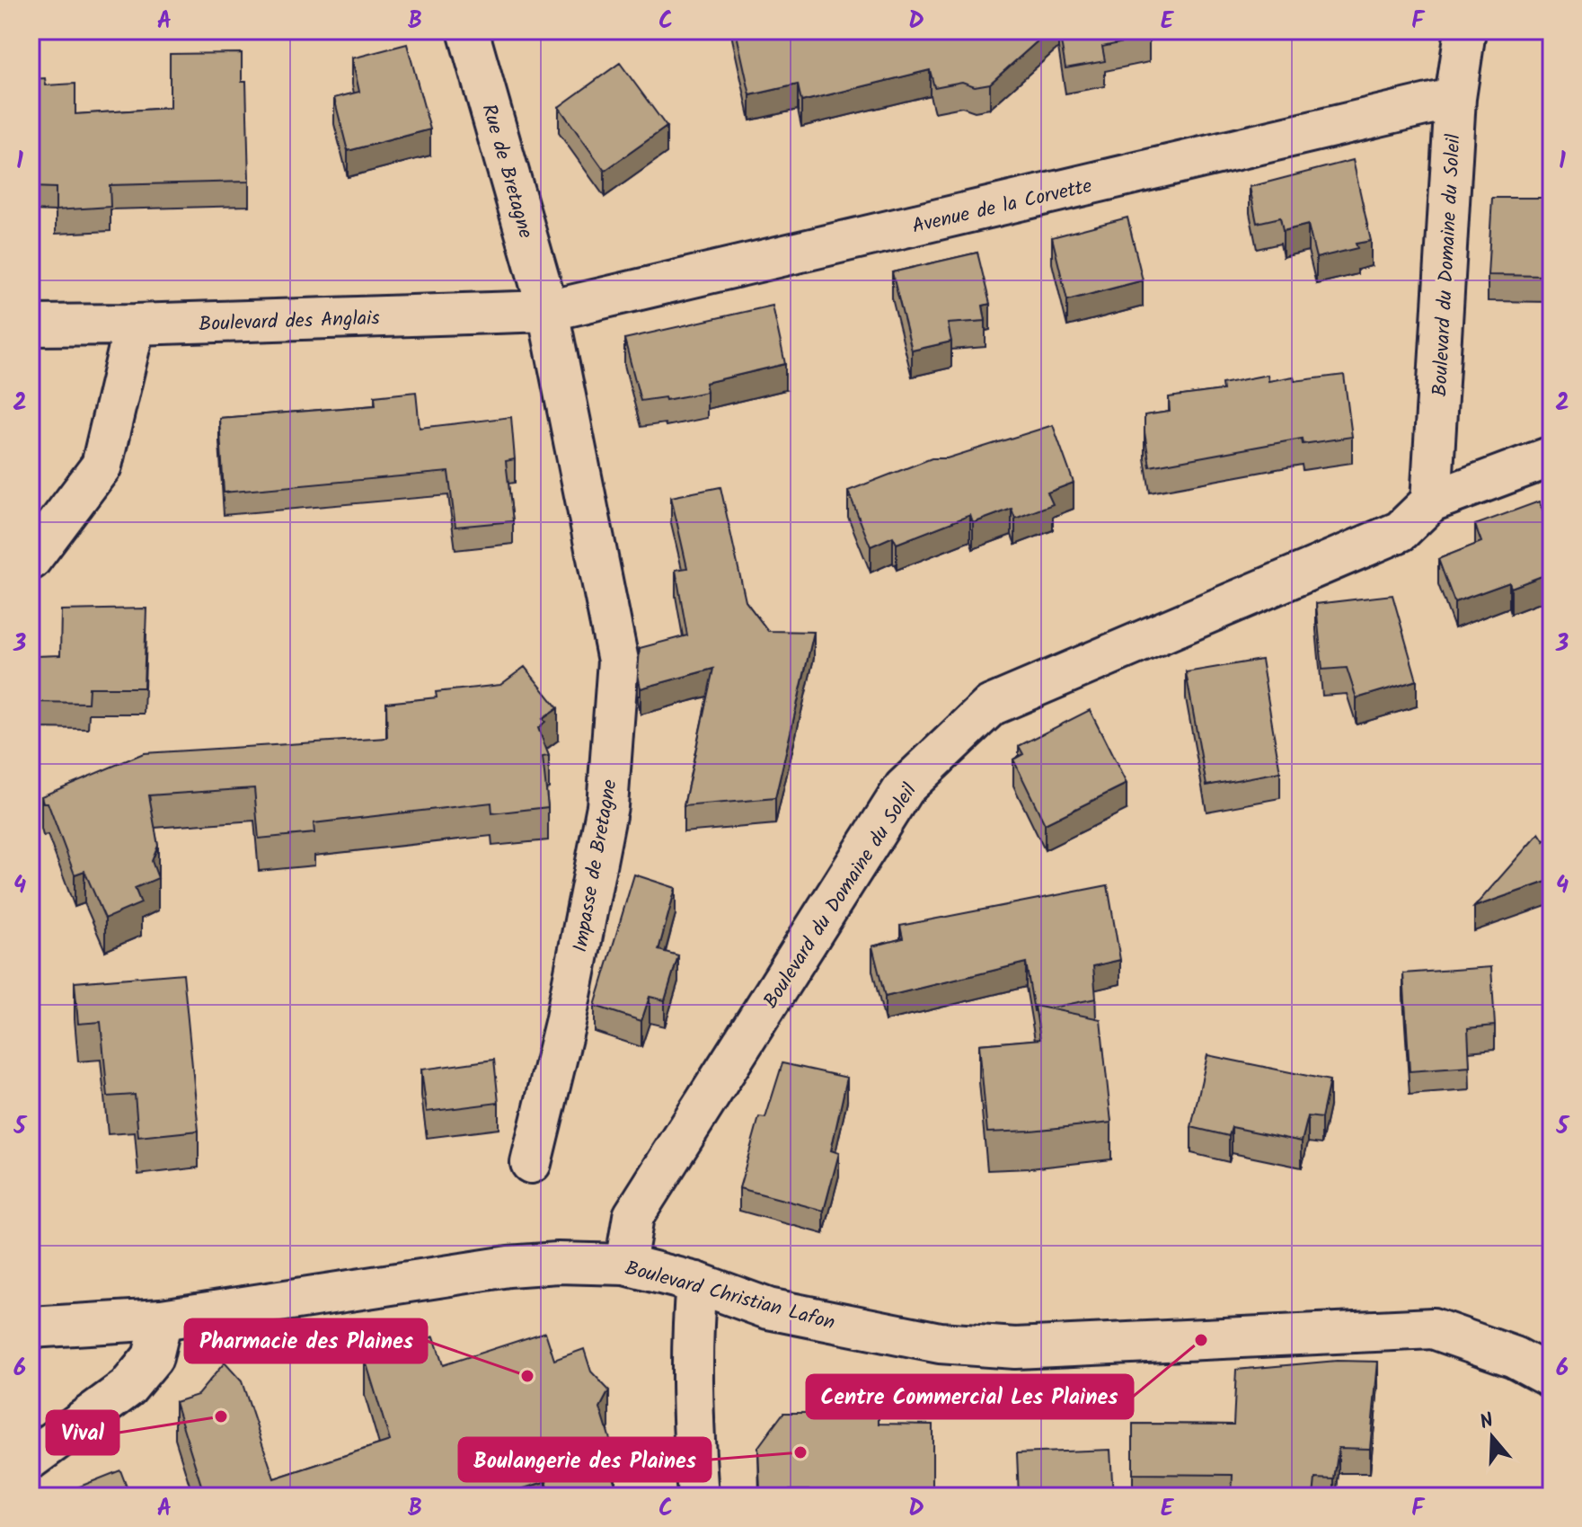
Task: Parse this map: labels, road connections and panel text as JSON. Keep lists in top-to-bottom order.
{
  "streets": {
    "street": [
      "Rue de Bretagne",
      "Avenue de la Corvette",
      "Boulevard du Domaine du Soleil",
      "Boulevard des Anglais",
      "Impasse de Bretagne",
      "Boulevard Christian Lafon"
    ]
  },
  "crossings": [
    ["Rue de Bretagne", "Avenue de la Corvette"],
    ["Rue de Bretagne", "Boulevard des Anglais"],
    ["Rue de Bretagne", "Impasse de Bretagne"],
    ["Avenue de la Corvette", "Boulevard du Domaine du Soleil"],
    ["Avenue de la Corvette", "Boulevard des Anglais"],
    ["Avenue de la Corvette", "Impasse de Bretagne"],
    ["Boulevard du Domaine du Soleil", "Boulevard Christian Lafon"],
    ["Boulevard des Anglais", "Impasse de Bretagne"]
  ],
  "places": [
    "Centre Commercial Les Plaines",
    "Pharmacie des Plaines",
    "Vival",
    "Boulangerie des Plaines"
  ],
  "north": "top",
  "grid": {
    "columns": [
      "A",
      "B",
      "C",
      "D",
      "E",
      "F"
    ],
    "rows": [
      "1",
      "2",
      "3",
      "4",
      "5",
      "6"
    ]
  }
}
